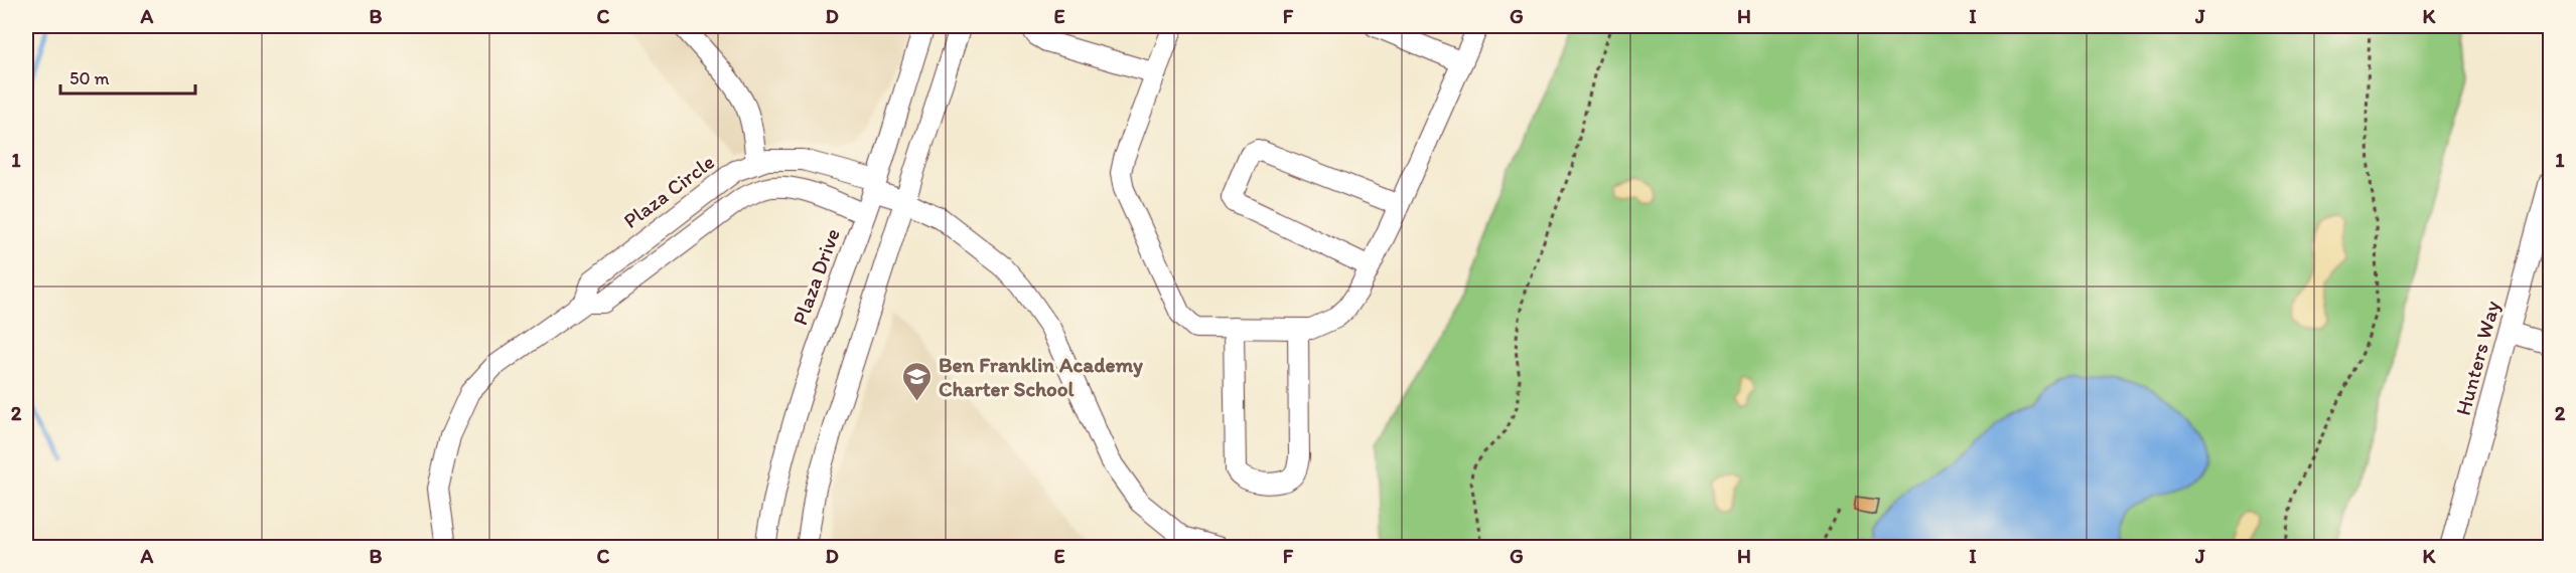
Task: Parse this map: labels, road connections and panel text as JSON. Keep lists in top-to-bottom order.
{
  "streets": {
    "street": ["Plaza Circle", "Plaza Drive", "Hunters Way"]
  },
  "crossings": [
    ["Plaza Circle", "Plaza Drive"]
  ],
  "places": {
    "school or university": ["Ben Franklin Academy Charter School"]
  },
  "scale_bar": "50 m",
  "grid": {
    "columns": [
      "A",
      "B",
      "C",
      "D",
      "E",
      "F",
      "G",
      "H",
      "I",
      "J",
      "K"
    ],
    "rows": ["1", "2"]
  }
}
